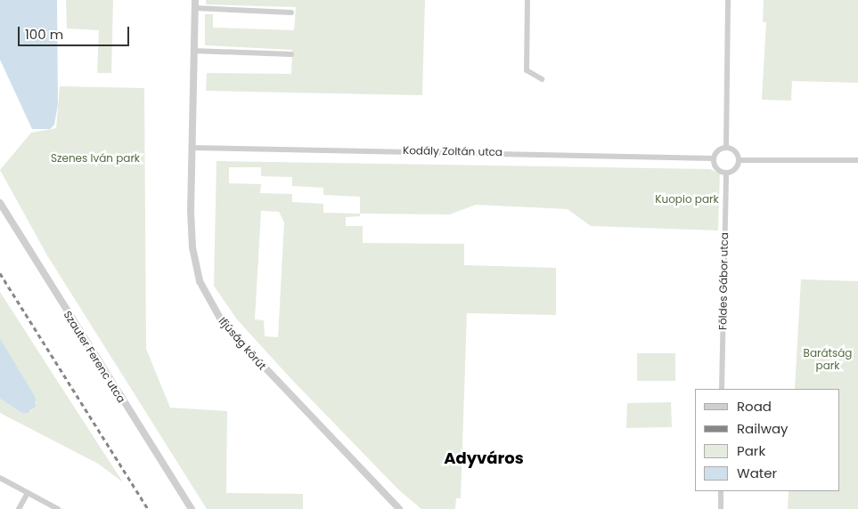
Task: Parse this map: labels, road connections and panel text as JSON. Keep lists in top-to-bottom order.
{
  "streets": {
    "street": [
      "Kodály Zoltán utca",
      "Földes Gábor utca",
      "Ifjúság körút",
      "Szauter Ferenc utca"
    ]
  },
  "crossings": [
    ["Kodály Zoltán utca", "Földes Gábor utca"],
    ["Kodály Zoltán utca", "Ifjúság körút"]
  ],
  "districts": ["Adyváros"],
  "parks": ["Szenes Iván park", "Kuopio park", "Barátság park"],
  "legend": [
    "Road",
    "Railway",
    "Park",
    "Water"
  ],
  "scale_bar": "100 m"
}
